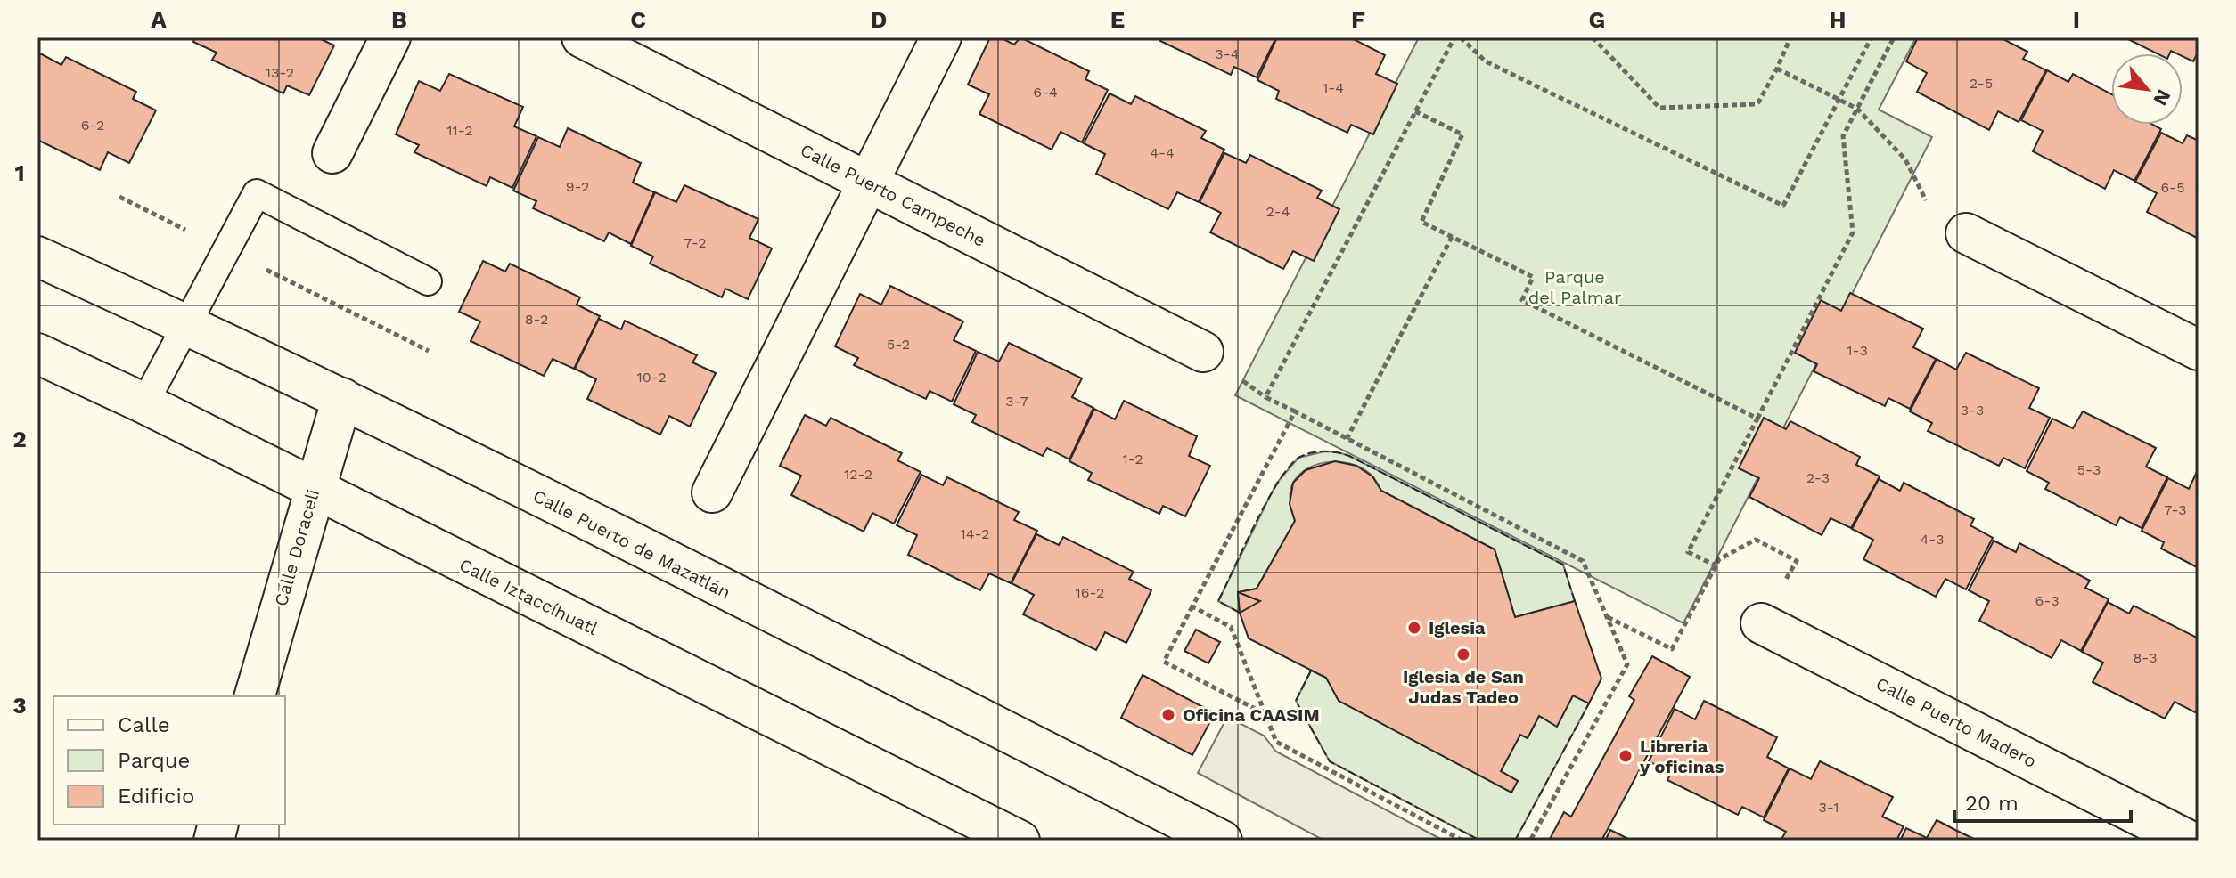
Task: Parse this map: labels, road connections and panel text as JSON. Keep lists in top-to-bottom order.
{
  "streets": {
    "street": [
      "Calle Puerto Campeche",
      "Calle Puerto de Mazatlán",
      "Calle Doraceli",
      "Calle Iztaccíhuatl",
      "Calle Puerto Madero"
    ]
  },
  "crossings": [
    ["Calle Puerto de Mazatlán", "Calle Doraceli"],
    ["Calle Doraceli", "Calle Iztaccíhuatl"]
  ],
  "parks": ["Parque del Palmar"],
  "places": [
    "Iglesia",
    "Iglesia de San Judas Tadeo",
    "Oficina CAASIM",
    "Libreria y oficinas"
  ],
  "house_numbers": [
    "3-4",
    "13-2",
    "2-5",
    "1-4",
    "6-4",
    "6-2",
    "11-2",
    "4-4",
    "9-2",
    "6-5",
    "2-4",
    "7-2",
    "8-2",
    "5-2",
    "1-3",
    "10-2",
    "3-7",
    "3-3",
    "1-2",
    "5-3",
    "12-2",
    "2-3",
    "7-3",
    "14-2",
    "4-3",
    "16-2",
    "6-3",
    "8-3",
    "3-1"
  ],
  "legend": ["Calle", "Parque", "Edificio"],
  "scale_bar": "20 m",
  "north": "bottom right",
  "grid": {
    "columns": [
      "A",
      "B",
      "C",
      "D",
      "E",
      "F",
      "G",
      "H",
      "I"
    ],
    "rows": ["1", "2", "3"]
  }
}
